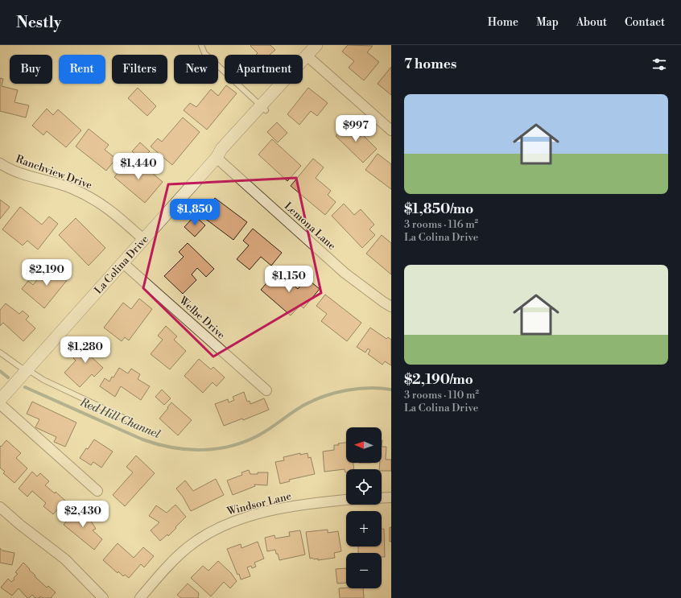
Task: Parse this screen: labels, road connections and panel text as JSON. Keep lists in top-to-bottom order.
{
  "streets": {
    "street": [
      "Ranchview Drive",
      "Lemona Lane",
      "La Colina Drive",
      "Welbe Drive",
      "Windsor Lane"
    ]
  },
  "crossings": [
    ["Ranchview Drive", "La Colina Drive"],
    ["Lemona Lane", "La Colina Drive"],
    ["La Colina Drive", "Welbe Drive"]
  ],
  "water": ["Red Hill Channel"],
  "north": "left",
  "page": {
    "header": "Nestly",
    "nav": [
      "Home",
      "Map",
      "About",
      "Contact"
    ],
    "heading": "7 homes",
    "chip": [
      "Buy",
      "Rent",
      "Filters",
      "New",
      "Apartment"
    ],
    "list": [
      {
        "name": "$1,850/mo",
        "note": "3 rooms · 116 m² · La Colina Drive"
      },
      {
        "name": "$2,190/mo",
        "note": "3 rooms · 110 m² · La Colina Drive"
      }
    ],
    "price": [
      "$997",
      "$1,440",
      "$1,850",
      "$2,190",
      "$1,150",
      "$1,280",
      "$2,430"
    ],
    "map_buttons": ["+", "−"]
  }
}
